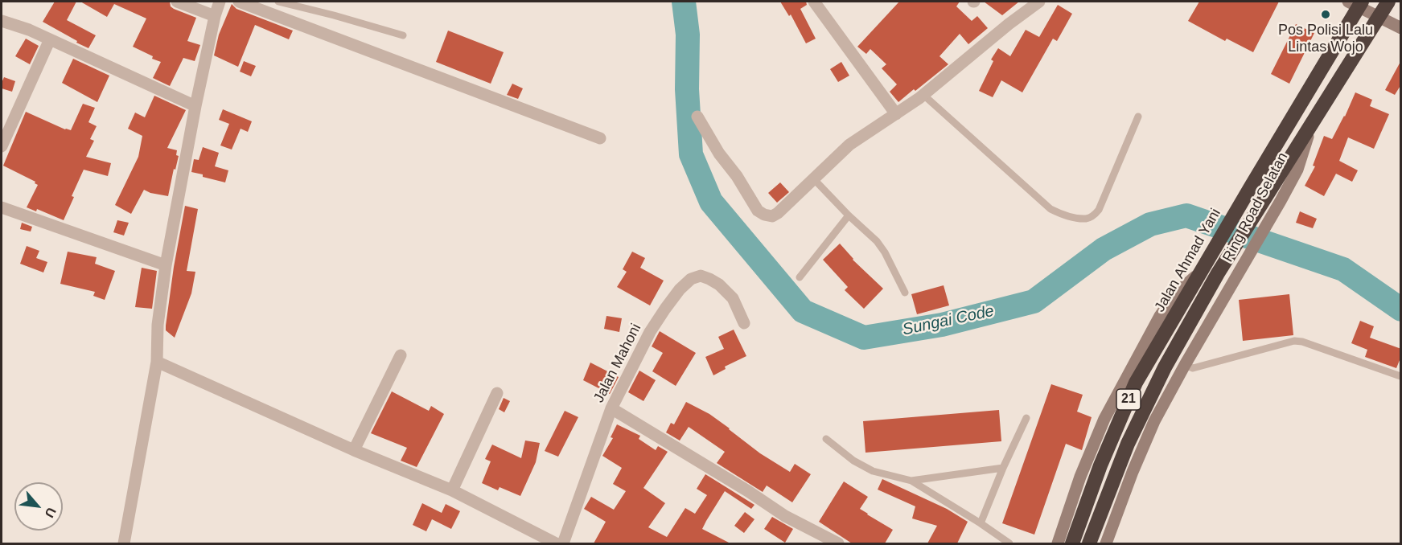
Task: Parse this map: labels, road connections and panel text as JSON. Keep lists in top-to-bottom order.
{
  "streets": {
    "highway": ["Jalan Ahmad Yani", "21"],
    "street": ["Ring Road Selatan", "Jalan Mahoni"]
  },
  "crossings": [
    ["Ring Road Selatan", "21"]
  ],
  "water": ["Sungai Code"],
  "places": ["Pos Polisi Lalu Lintas Wojo"],
  "north": "bottom right"
}
